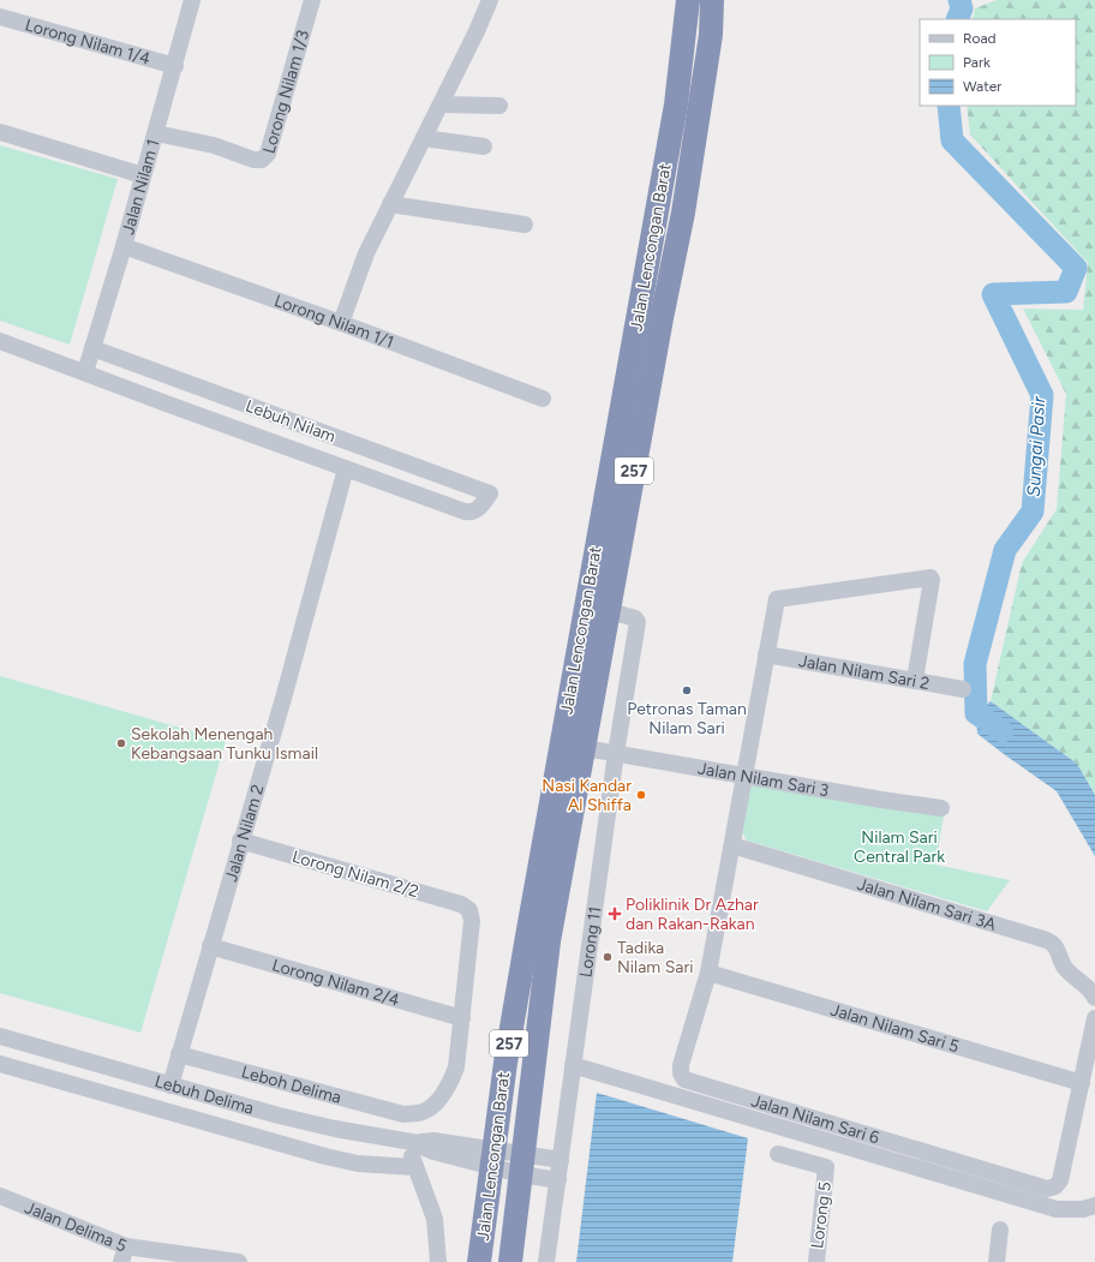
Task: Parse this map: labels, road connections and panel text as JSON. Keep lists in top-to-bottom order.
{
  "streets": {
    "highway": ["Jalan Lencongan Barat", "257"],
    "street": [
      "Lorong Nilam 1/4",
      "Lorong Nilam 1/3",
      "Jalan Nilam 1",
      "Lorong Nilam 1/1",
      "Lebuh Nilam",
      "Jalan Nilam Sari 2",
      "Jalan Nilam Sari 3",
      "Jalan Nilam 2",
      "Lorong Nilam 2/2",
      "Jalan Nilam Sari 3A",
      "Lorong 11",
      "Lorong Nilam 2/4",
      "Jalan Nilam Sari 5",
      "Leboh Delima",
      "Lebuh Delima",
      "Jalan Nilam Sari 6",
      "Lorong 5",
      "Jalan Delima 5"
    ]
  },
  "crossings": [
    ["Lorong Nilam 1/4", "Jalan Nilam 1"],
    ["Lorong Nilam 1/3", "Jalan Nilam 1"],
    ["Jalan Nilam 1", "Lorong Nilam 1/1"],
    ["Jalan Nilam 1", "Lebuh Nilam"],
    ["Jalan Lencongan Barat", "Jalan Nilam Sari 3"],
    ["Jalan Lencongan Barat", "Lorong 11"],
    ["Jalan Lencongan Barat", "Lebuh Delima"],
    ["Lebuh Nilam", "Jalan Nilam 2"],
    ["Jalan Nilam Sari 3", "Lorong 11"],
    ["Jalan Nilam 2", "Lorong Nilam 2/2"],
    ["Jalan Nilam 2", "Lorong Nilam 2/4"],
    ["Jalan Nilam 2", "Leboh Delima"],
    ["Jalan Nilam 2", "Lebuh Delima"],
    ["Lorong Nilam 2/2", "Lorong Nilam 2/4"],
    ["Lorong Nilam 2/2", "Leboh Delima"],
    ["Lorong Nilam 2/4", "Leboh Delima"],
    ["Jalan Nilam Sari 5", "Jalan Nilam Sari 6"]
  ],
  "water": ["Sungai Pasir"],
  "parks": ["Nilam Sari Central Park"],
  "places": {
    "other": [
      "Petronas Taman Nilam Sari",
      "Sekolah Menengah Kebangsaan Tunku Ismail",
      "Nasi Kandar Al Shiffa",
      "Tadika Nilam Sari"
    ],
    "health": ["Poliklinik Dr Azhar dan Rakan-Rakan"]
  },
  "legend": ["Road", "Park", "Water"]
}
